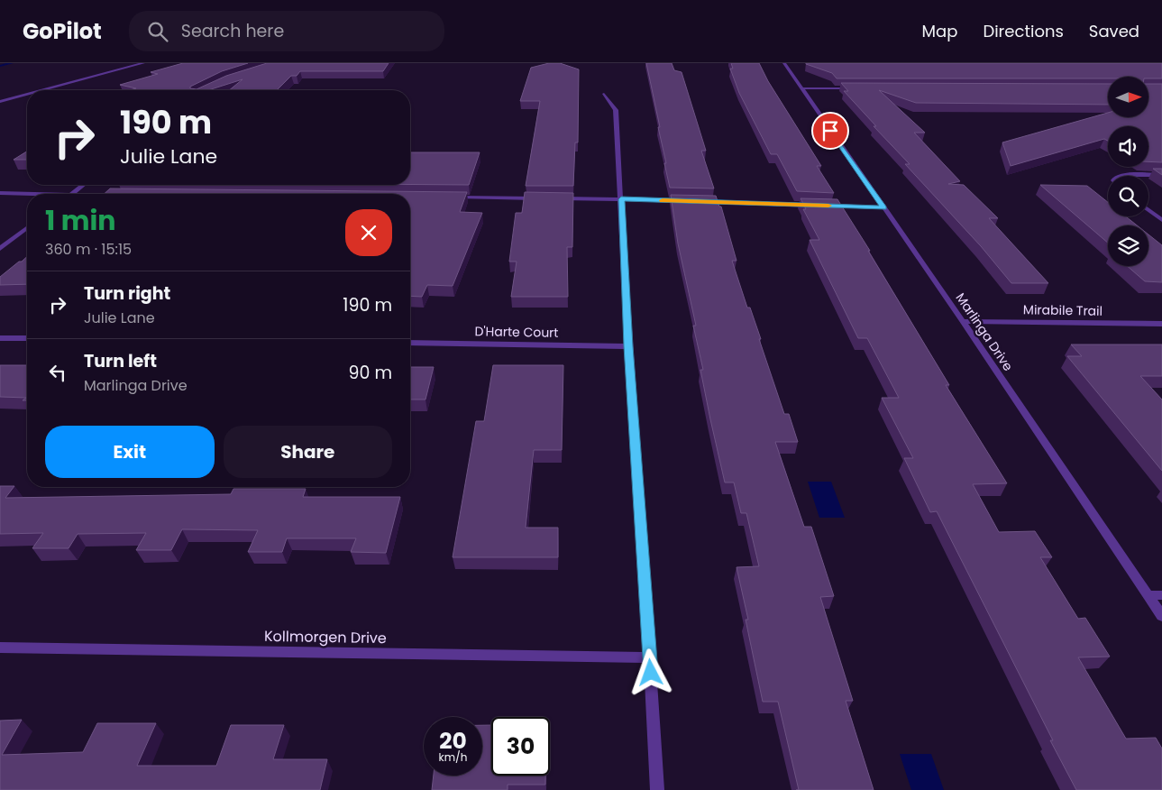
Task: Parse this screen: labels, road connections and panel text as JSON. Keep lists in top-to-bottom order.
{
  "streets": {
    "street": [
      "Mirabile Trail",
      "D'Harte Court",
      "Marlinga Drive",
      "Kollmorgen Drive"
    ]
  },
  "crossings": [
    ["Mirabile Trail", "Marlinga Drive"]
  ],
  "north": "right",
  "page": {
    "header": "GoPilot",
    "search": "Search here",
    "nav": ["Map", "Directions", "Saved"],
    "turn": ["190 m", "Julie Lane"],
    "heading": ["1 min", "360 m · 15:15"],
    "list": [
      {
        "name": "Turn right",
        "note": "Julie Lane",
        "value": "190 m"
      },
      {
        "name": "Turn left",
        "note": "Marlinga Drive",
        "value": "90 m"
      }
    ],
    "buttons": ["Exit", "Share"],
    "speed": "20 km/h",
    "limit": "30"
  }
}
